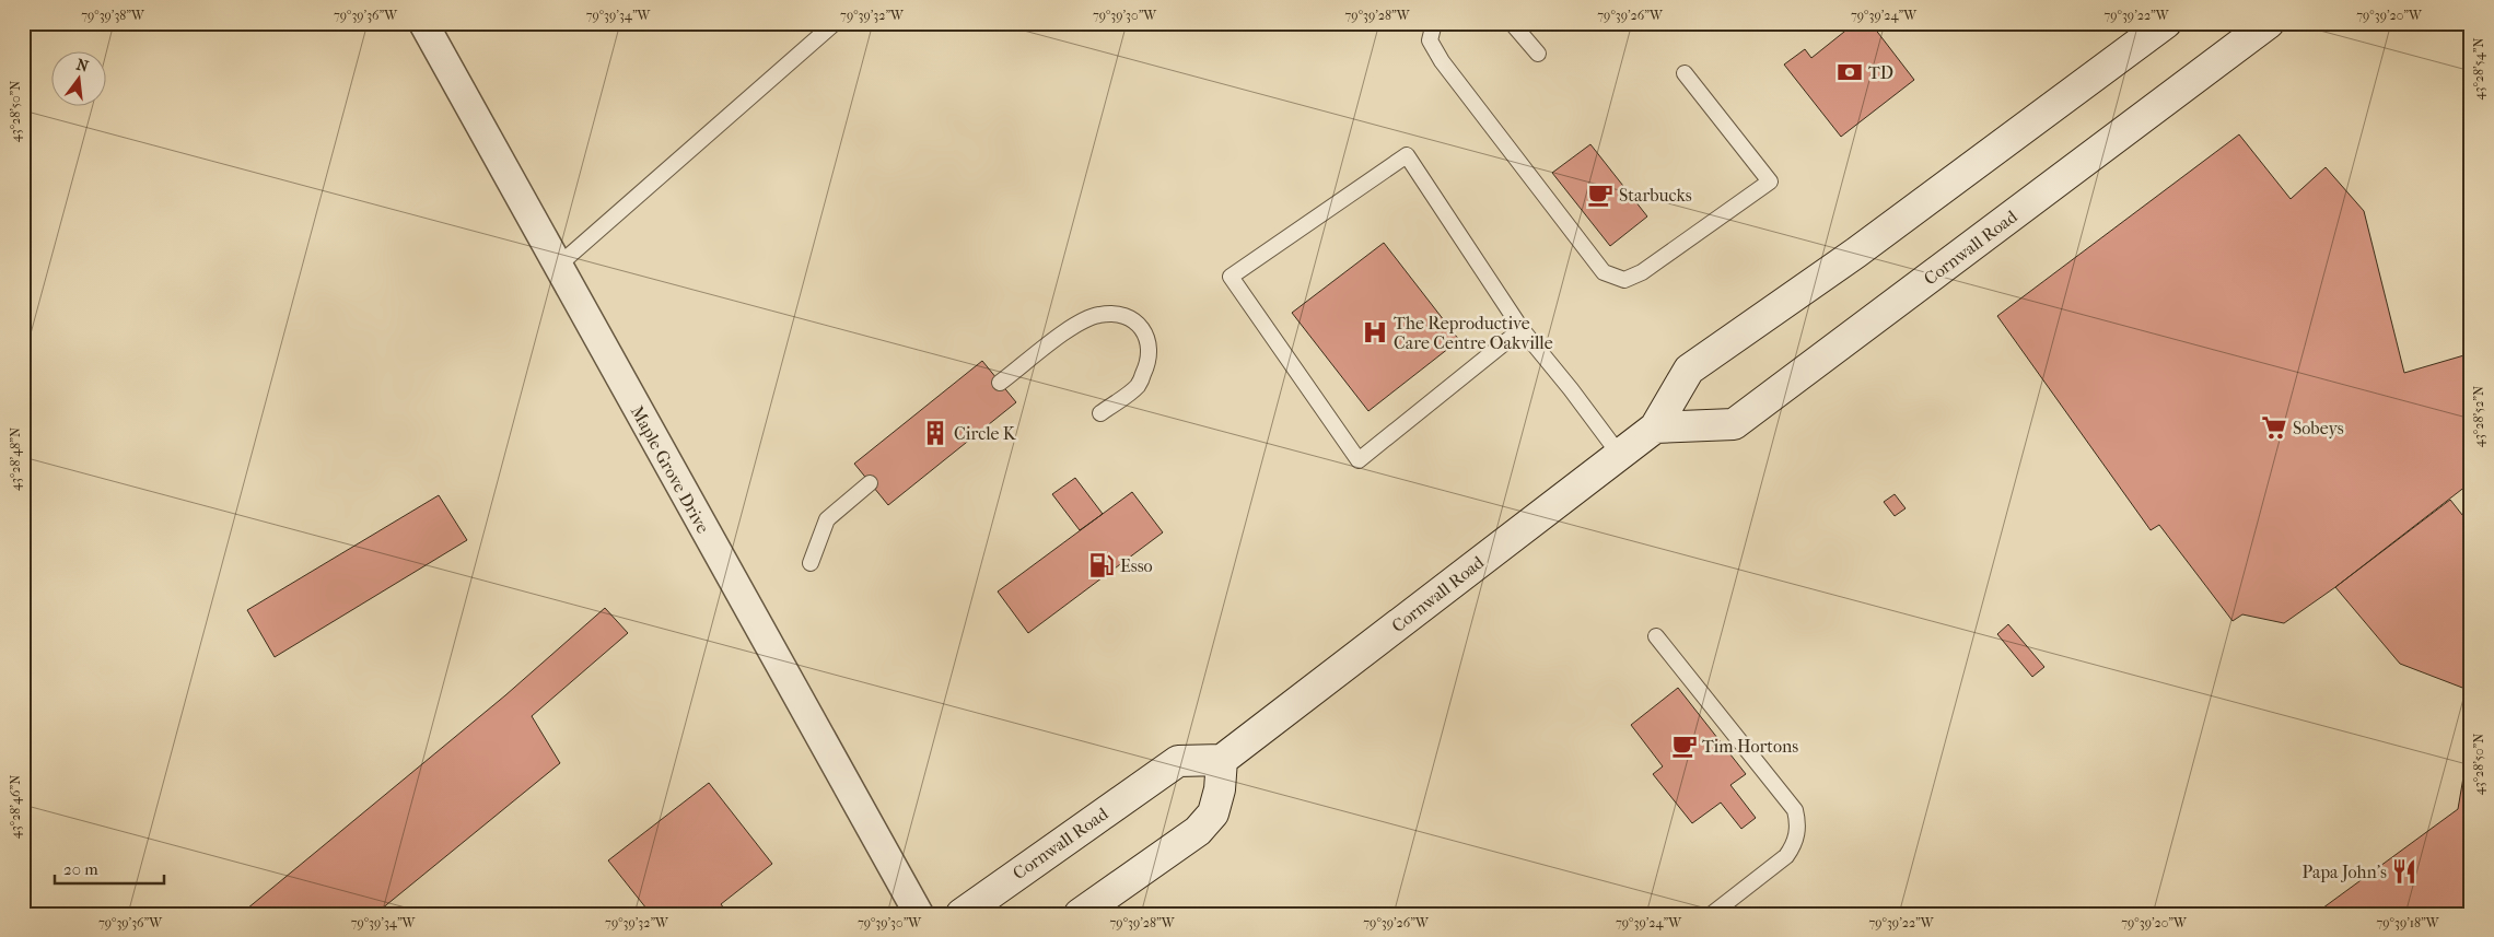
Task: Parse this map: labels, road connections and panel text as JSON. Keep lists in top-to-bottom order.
{
  "streets": {
    "main road": ["Cornwall Road"],
    "street": ["Maple Grove Drive"]
  },
  "places": {
    "bank": ["TD"],
    "cafe": ["Starbucks", "Tim Hortons"],
    "hospital": ["The Reproductive Care Centre Oakville"],
    "supermarket": ["Sobeys"],
    "building": ["Circle K"],
    "fuel station": ["Esso"],
    "restaurant": ["Papa John's"]
  },
  "scale_bar": "20 m",
  "north": "top",
  "coordinates": [
    "79°39'38\"W",
    "79°39'36\"W",
    "79°39'34\"W",
    "79°39'32\"W",
    "79°39'30\"W",
    "79°39'28\"W",
    "79°39'26\"W",
    "79°39'24\"W",
    "79°39'22\"W",
    "79°39'20\"W",
    "43°28'54\"N",
    "43°28'50\"N",
    "43°28'52\"N",
    "43°28'48\"N",
    "43°28'46\"N",
    "79°39'18\"W"
  ]
}
